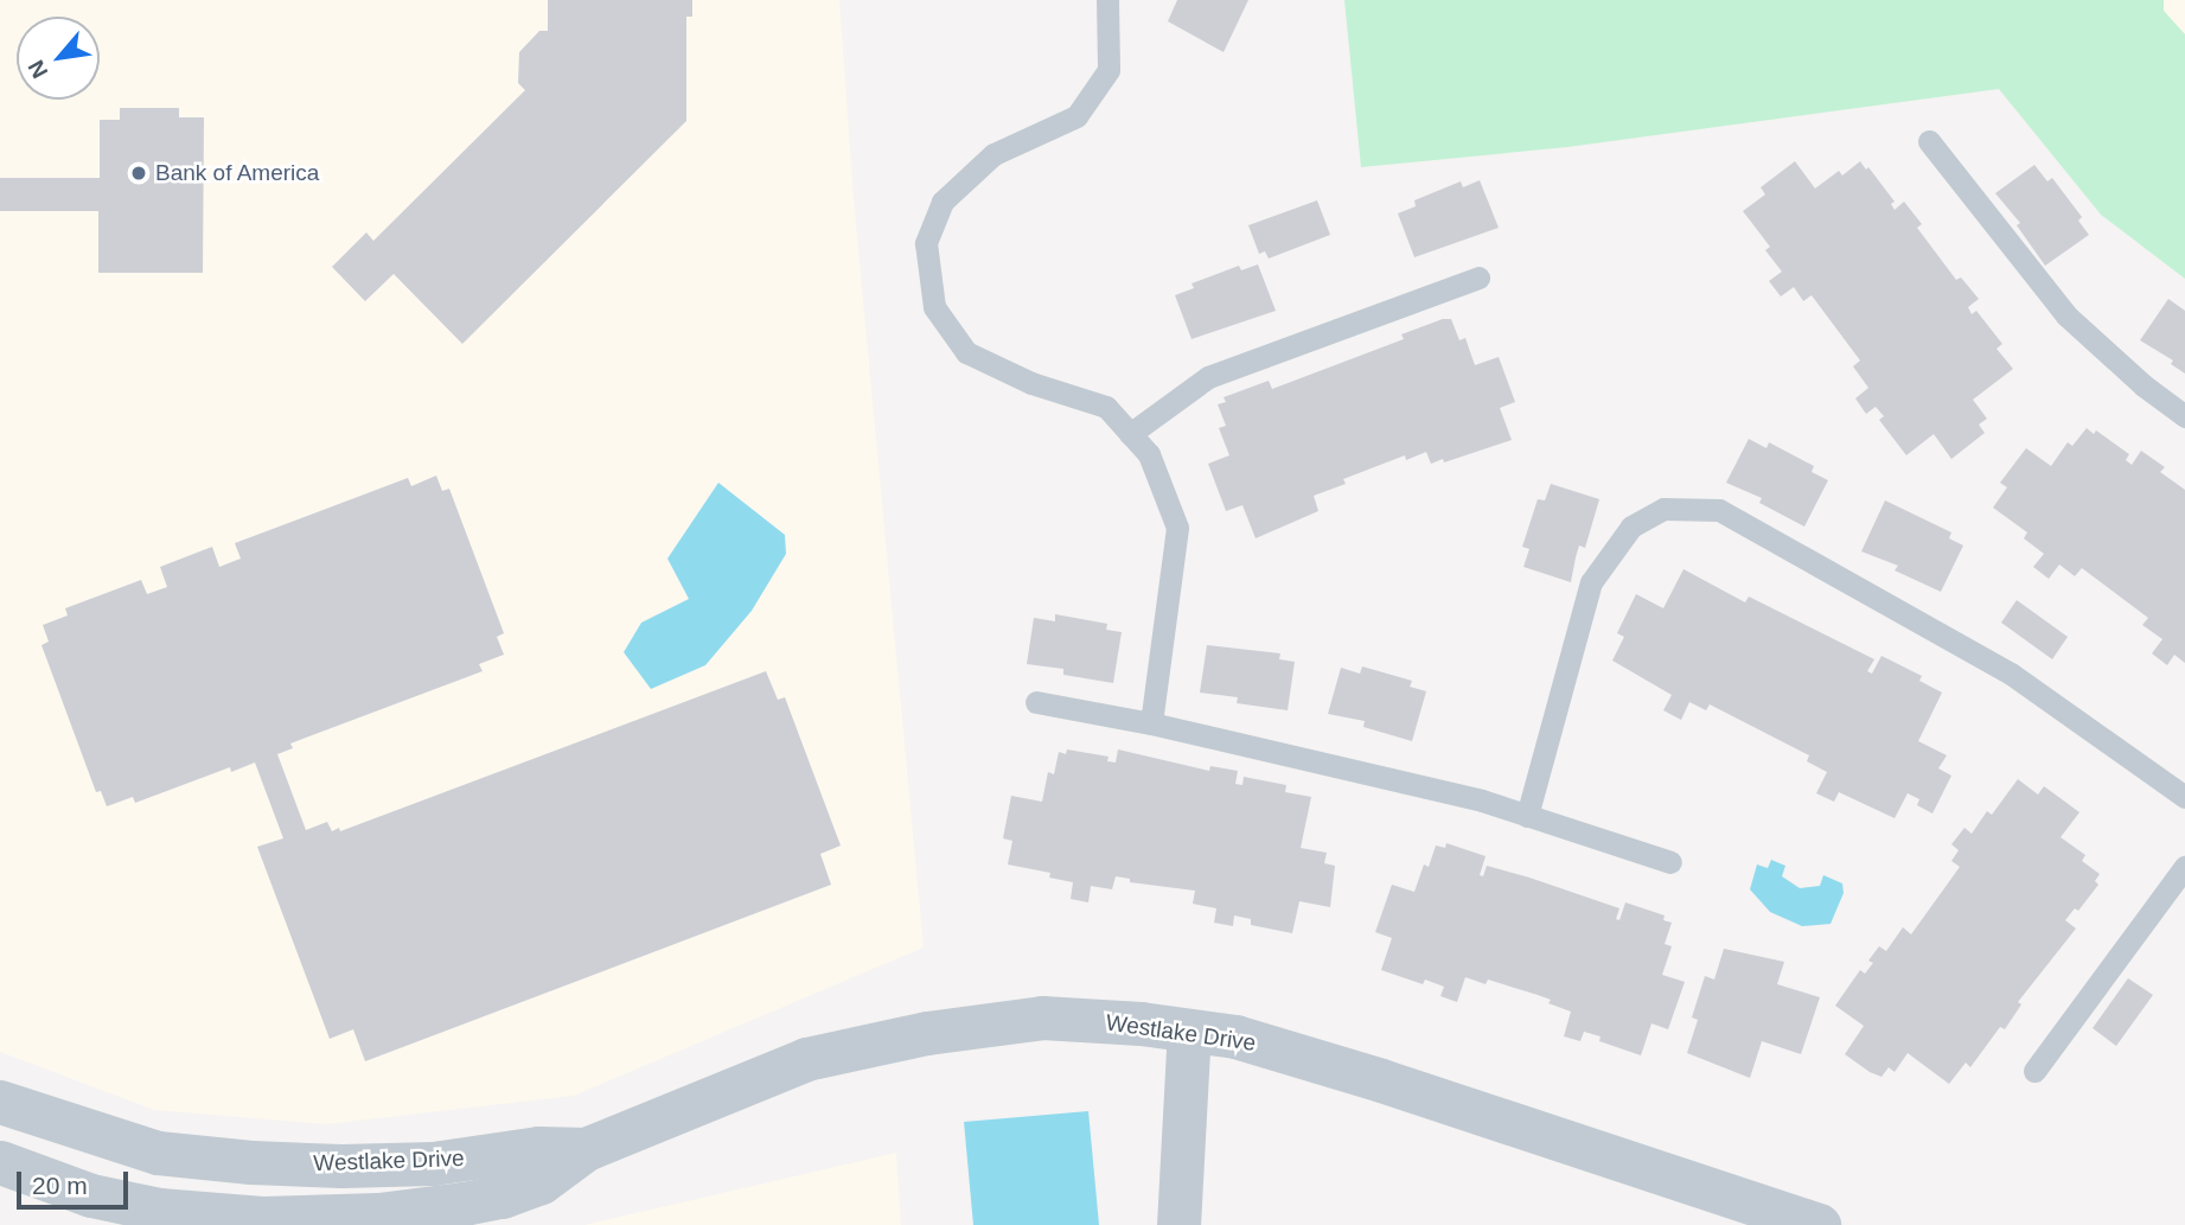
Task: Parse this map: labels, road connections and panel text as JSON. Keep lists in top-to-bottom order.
{
  "streets": {
    "street": ["Westlake Drive"]
  },
  "places": ["Bank of America"],
  "scale_bar": "20 m",
  "north": "bottom left"
}
